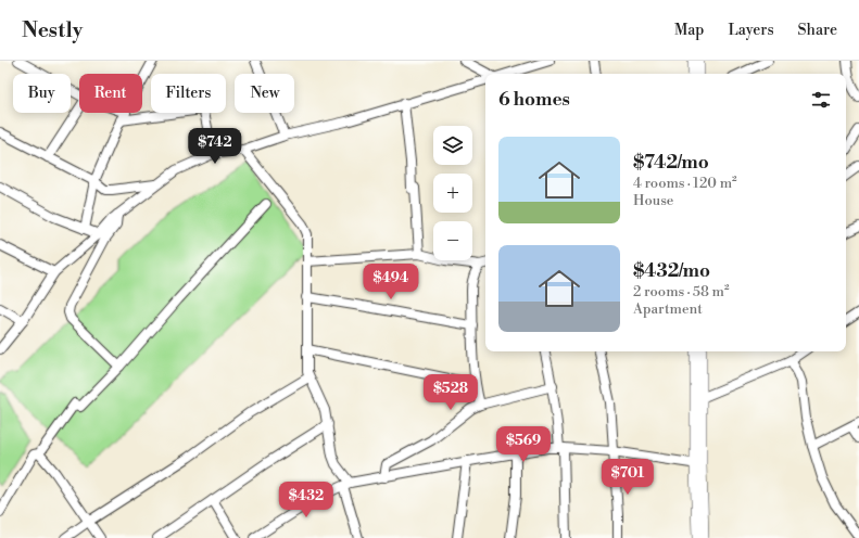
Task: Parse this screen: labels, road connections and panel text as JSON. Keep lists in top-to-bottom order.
{
  "page": {
    "header": "Nestly",
    "nav": ["Map", "Layers", "Share"],
    "chip": [
      "Buy",
      "Rent",
      "Filters",
      "New"
    ],
    "heading": "6 homes",
    "map_buttons": ["+", "−"],
    "list": [
      {
        "name": "$742/mo",
        "note": "4 rooms · 120 m² · House"
      },
      {
        "name": "$432/mo",
        "note": "2 rooms · 58 m² · Apartment"
      }
    ],
    "price": [
      "$742",
      "$494",
      "$528",
      "$569",
      "$701",
      "$432"
    ]
  }
}
